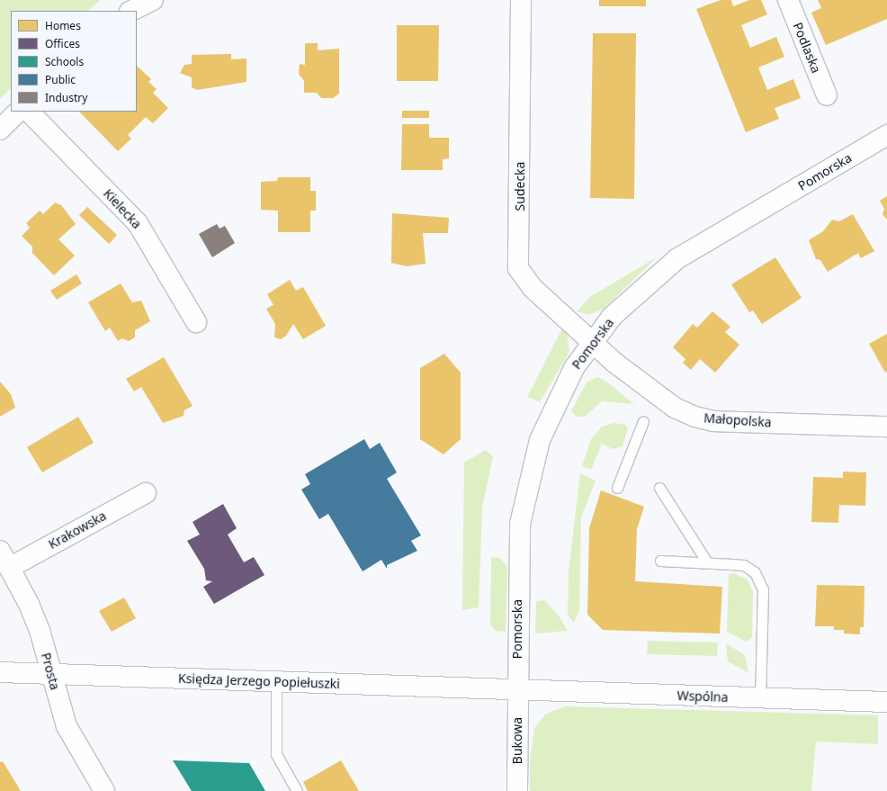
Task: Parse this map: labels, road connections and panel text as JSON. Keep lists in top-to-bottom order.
{
  "streets": {
    "street": [
      "Podlaska",
      "Pomorska",
      "Sudecka",
      "Kielecka",
      "Małopolska",
      "Krakowska",
      "Prosta",
      "Księdza Jerzego Popiełuszki",
      "Wspólna",
      "Bukowa"
    ]
  },
  "crossings": [
    ["Pomorska", "Sudecka"],
    ["Pomorska", "Małopolska"],
    ["Pomorska", "Księdza Jerzego Popiełuszki"],
    ["Pomorska", "Wspólna"],
    ["Pomorska", "Bukowa"],
    ["Sudecka", "Małopolska"],
    ["Krakowska", "Prosta"],
    ["Prosta", "Księdza Jerzego Popiełuszki"],
    ["Księdza Jerzego Popiełuszki", "Wspólna"],
    ["Księdza Jerzego Popiełuszki", "Bukowa"],
    ["Wspólna", "Bukowa"]
  ],
  "legend": [
    "Homes",
    "Offices",
    "Schools",
    "Public",
    "Industry"
  ]
}
